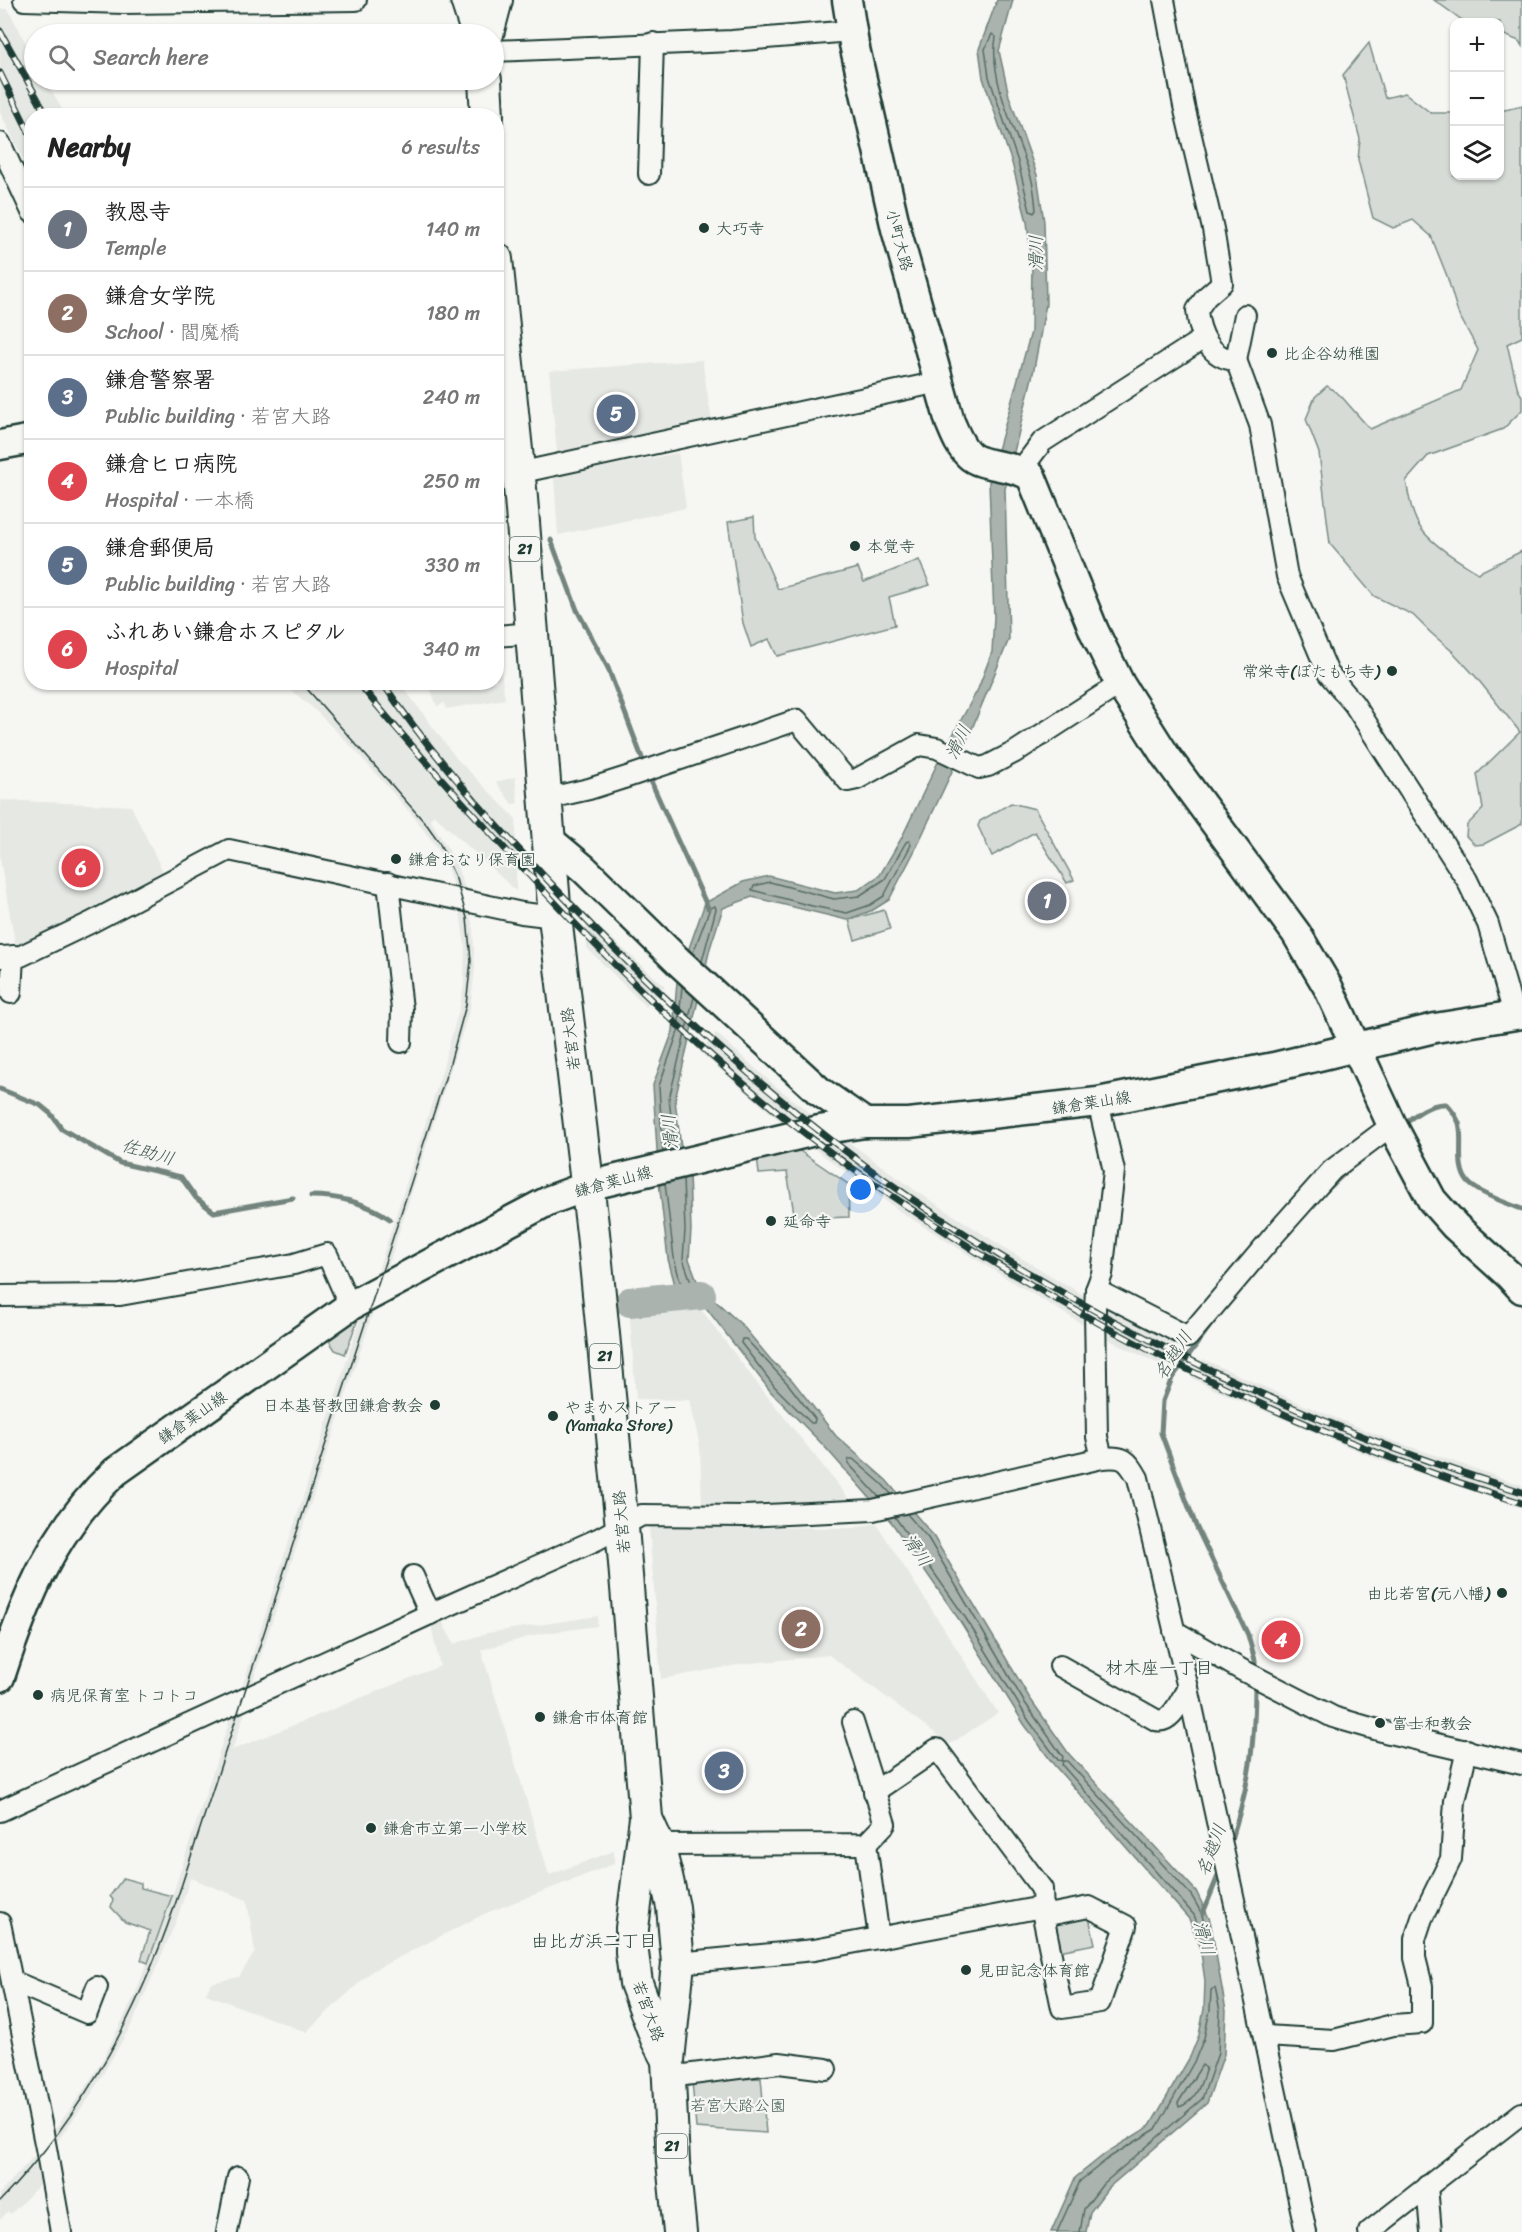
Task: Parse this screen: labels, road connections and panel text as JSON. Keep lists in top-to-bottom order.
{
  "streets": {
    "main road": ["21", "若宮大路"],
    "street": ["小町大路", "鎌倉葉山線"]
  },
  "crossings": [
    ["小町大路", "鎌倉葉山線"],
    ["若宮大路", "鎌倉葉山線"]
  ],
  "districts": ["材木座一丁目", "由比ガ浜二丁目"],
  "water": ["滑川", "佐助川", "名越川"],
  "parks": ["若宮大路公園"],
  "places": [
    "大巧寺",
    "比企谷幼稚園",
    "本覚寺",
    "常栄寺(ぼたもち寺)",
    "鎌倉おなり保育園",
    "延命寺",
    "日本基督教団鎌倉教会",
    "やまかストアー (Yamaka Store)",
    "由比若宮(元八幡)",
    "病児保育室 トコトコ",
    "鎌倉市体育館",
    "富士和教会",
    "鎌倉市立第一小学校",
    "見田記念体育館"
  ],
  "page": {
    "map_buttons": ["+", "−"],
    "search": "Search here",
    "heading": ["Nearby", "6 results"],
    "list": [
      {
        "mark": "1",
        "name": "教恩寺",
        "note": "Temple",
        "value": "140 m"
      },
      {
        "mark": "2",
        "name": "鎌倉女学院",
        "note": "School · 閻魔橋",
        "value": "180 m"
      },
      {
        "mark": "3",
        "name": "鎌倉警察署",
        "note": "Public building · 若宮大路",
        "value": "240 m"
      },
      {
        "mark": "4",
        "name": "鎌倉ヒロ病院",
        "note": "Hospital · 一本橋",
        "value": "250 m"
      },
      {
        "mark": "5",
        "name": "鎌倉郵便局",
        "note": "Public building · 若宮大路",
        "value": "330 m"
      },
      {
        "mark": "6",
        "name": "ふれあい鎌倉ホスピタル",
        "note": "Hospital",
        "value": "340 m"
      }
    ],
    "pins": [
      "5",
      "6",
      "1",
      "2",
      "4",
      "3"
    ]
  }
}
